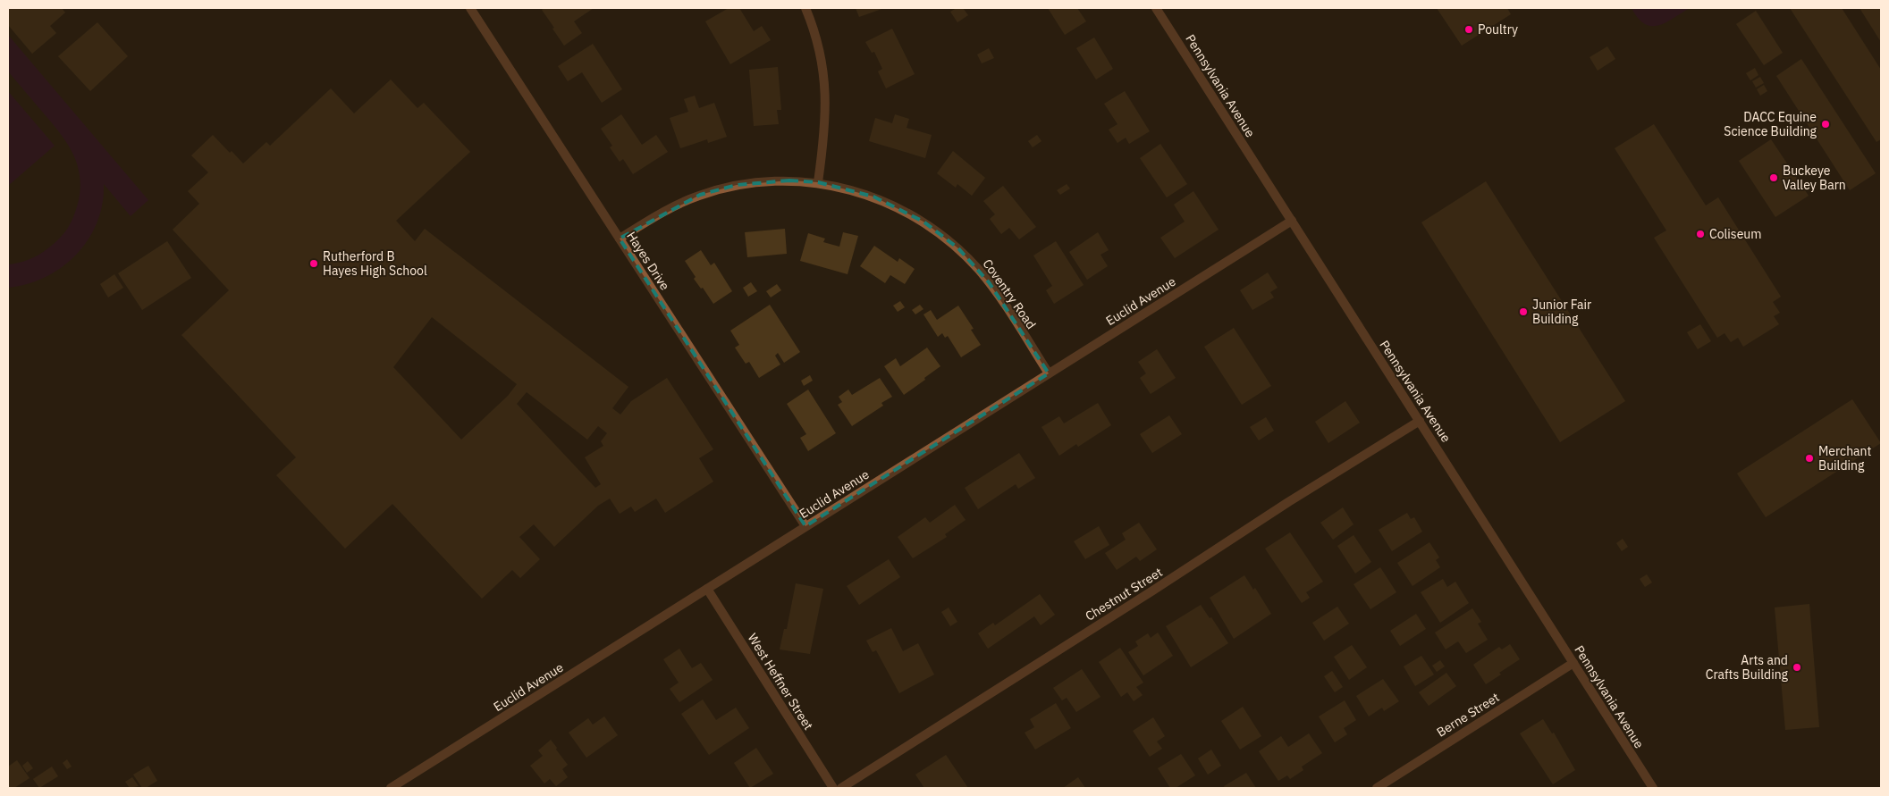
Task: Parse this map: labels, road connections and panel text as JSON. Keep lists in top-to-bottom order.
{
  "streets": {
    "street": [
      "Pennsylvania Avenue",
      "Hayes Drive",
      "Coventry Road",
      "Euclid Avenue",
      "Chestnut Street",
      "West Heffner Street",
      "Berne Street"
    ]
  },
  "crossings": [
    ["Pennsylvania Avenue", "Euclid Avenue"],
    ["Pennsylvania Avenue", "Chestnut Street"],
    ["Pennsylvania Avenue", "Berne Street"],
    ["Hayes Drive", "Coventry Road"],
    ["Hayes Drive", "Euclid Avenue"],
    ["Coventry Road", "Euclid Avenue"],
    ["Euclid Avenue", "West Heffner Street"]
  ],
  "places": [
    "Poultry",
    "DACC Equine Science Building",
    "Buckeye Valley Barn",
    "Coliseum",
    "Rutherford B Hayes High School",
    "Junior Fair Building",
    "Merchant Building",
    "Arts and Crafts Building"
  ]
}
